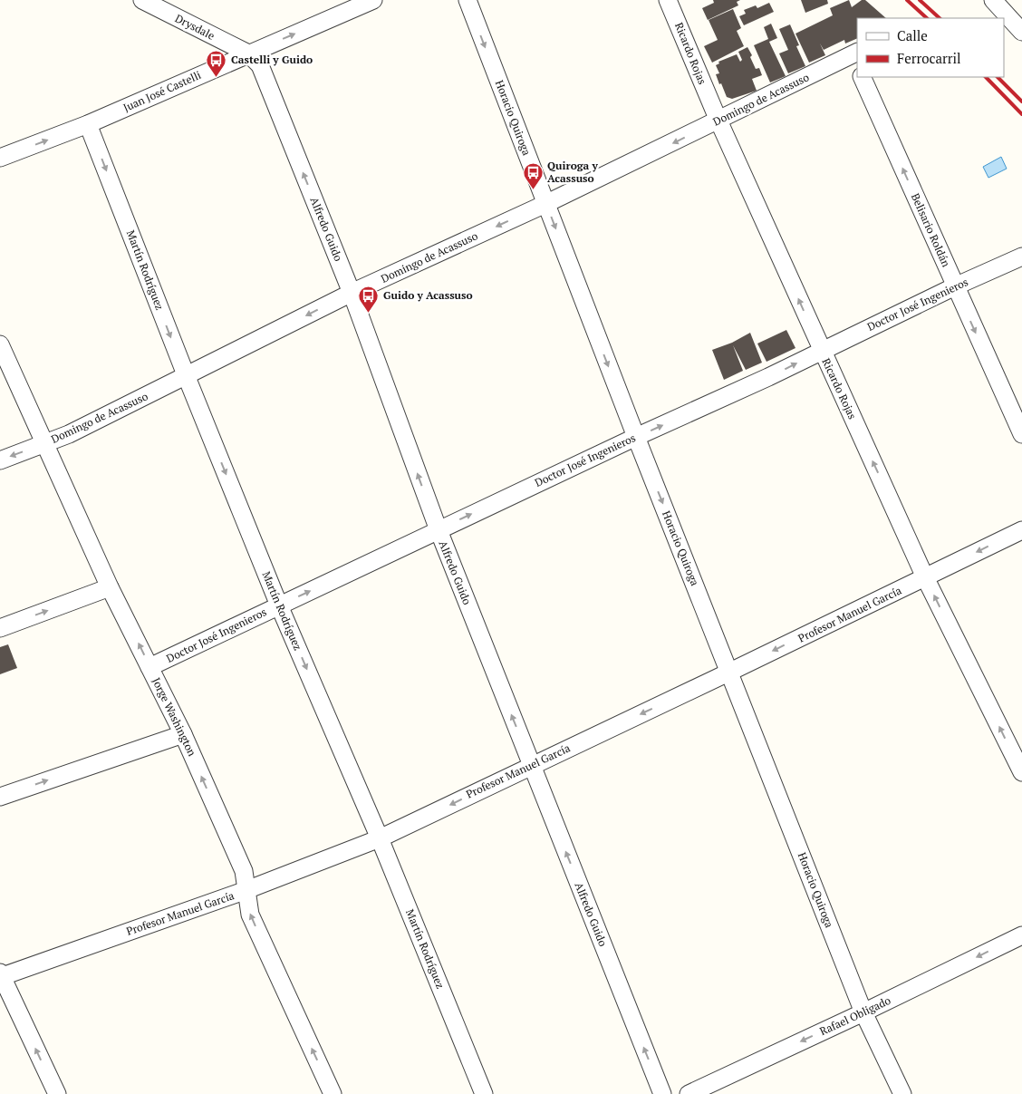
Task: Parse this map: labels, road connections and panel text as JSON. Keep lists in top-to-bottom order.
{
  "streets": {
    "street": [
      "Drysdale",
      "Ricardo Rojas",
      "Juan José Castelli",
      "Domingo de Acassuso",
      "Horacio Quiroga",
      "Alfredo Guido",
      "Belisario Roldán",
      "Martín Rodríguez",
      "Doctor José Ingenieros",
      "Profesor Manuel García",
      "Jorge Washington",
      "Rafael Obligado"
    ]
  },
  "crossings": [
    ["Drysdale", "Juan José Castelli"],
    ["Drysdale", "Alfredo Guido"],
    ["Ricardo Rojas", "Domingo de Acassuso"],
    ["Ricardo Rojas", "Doctor José Ingenieros"],
    ["Ricardo Rojas", "Profesor Manuel García"],
    ["Juan José Castelli", "Alfredo Guido"],
    ["Juan José Castelli", "Martín Rodríguez"],
    ["Domingo de Acassuso", "Horacio Quiroga"],
    ["Domingo de Acassuso", "Alfredo Guido"],
    ["Domingo de Acassuso", "Martín Rodríguez"],
    ["Domingo de Acassuso", "Jorge Washington"],
    ["Horacio Quiroga", "Doctor José Ingenieros"],
    ["Horacio Quiroga", "Profesor Manuel García"],
    ["Horacio Quiroga", "Rafael Obligado"],
    ["Alfredo Guido", "Doctor José Ingenieros"],
    ["Alfredo Guido", "Profesor Manuel García"],
    ["Belisario Roldán", "Doctor José Ingenieros"],
    ["Martín Rodríguez", "Doctor José Ingenieros"],
    ["Martín Rodríguez", "Profesor Manuel García"],
    ["Doctor José Ingenieros", "Jorge Washington"],
    ["Profesor Manuel García", "Jorge Washington"]
  ],
  "one_way": [
    "Ricardo Rojas",
    "Juan José Castelli",
    "Domingo de Acassuso",
    "Horacio Quiroga",
    "Alfredo Guido",
    "Martín Rodríguez",
    "Doctor José Ingenieros",
    "Profesor Manuel García",
    "Jorge Washington",
    "Rafael Obligado"
  ],
  "places": {
    "bus stop": ["Castelli y Guido", "Quiroga y Acassuso", "Guido y Acassuso"]
  },
  "legend": ["Calle", "Ferrocarril"]
}
